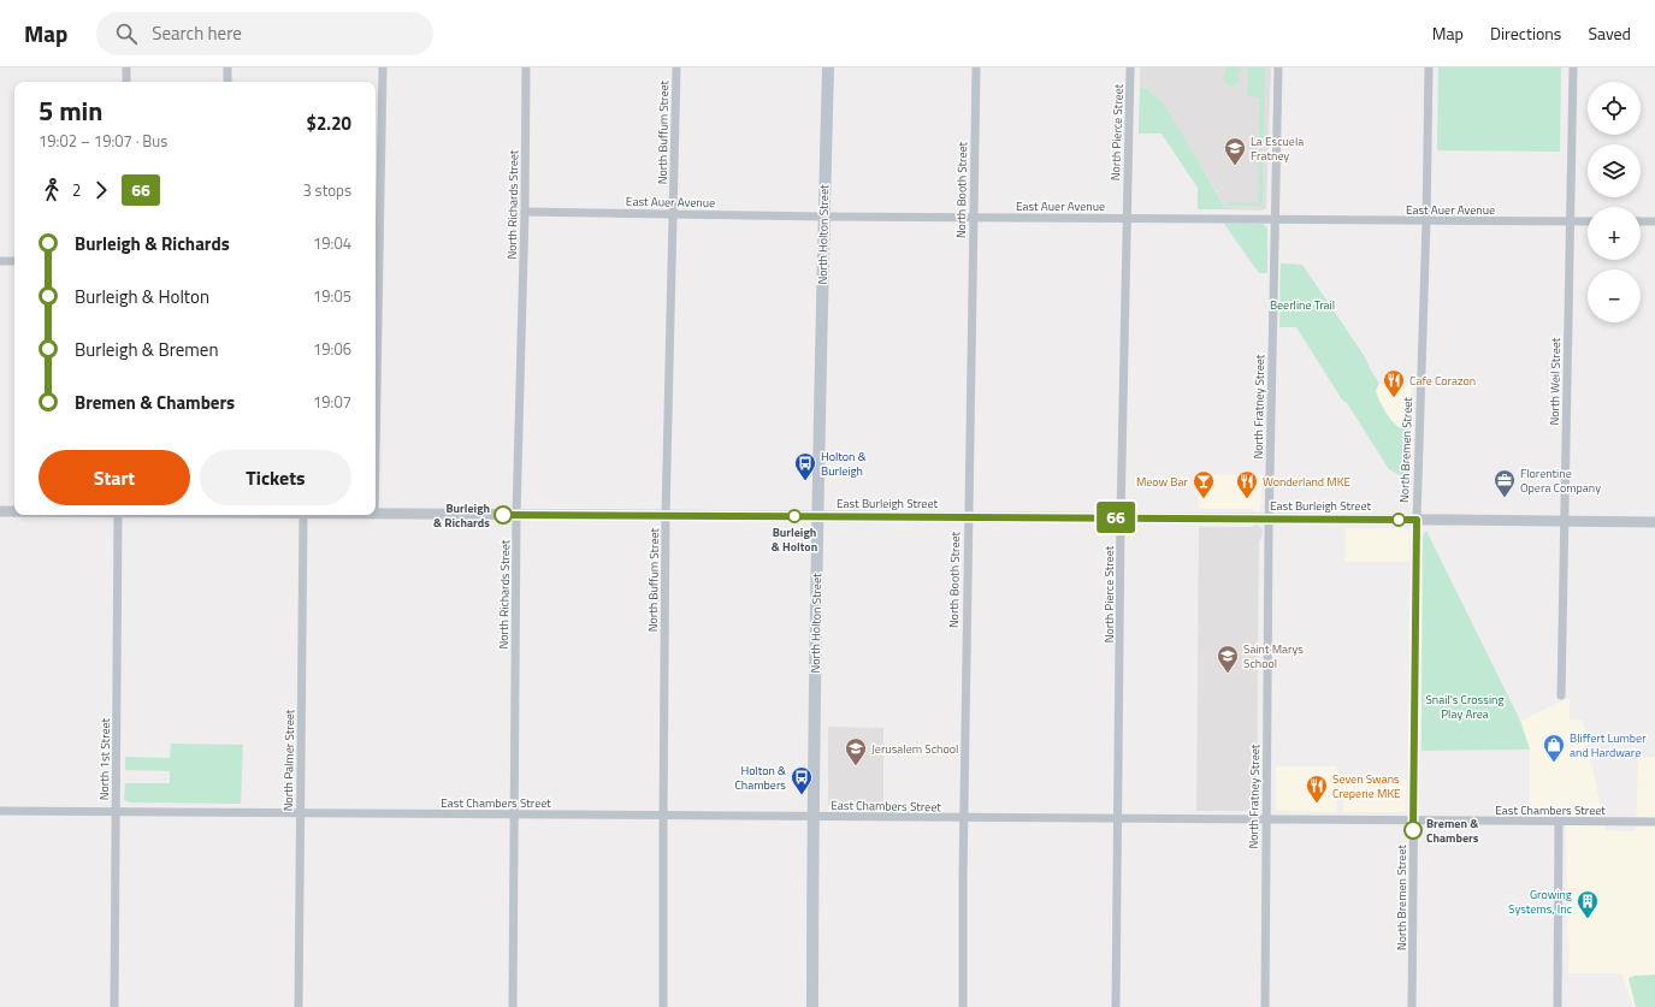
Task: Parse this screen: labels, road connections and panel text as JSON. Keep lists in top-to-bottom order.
{
  "streets": {
    "main road": ["North Holton Street"],
    "street": [
      "North Buffum Street",
      "North Pierce Street",
      "North Booth Street",
      "East Auer Avenue",
      "North Richards Street",
      "North Weil Street",
      "North Fratney Street",
      "North Bremen Street",
      "East Burleigh Street",
      "North 1st Street",
      "North Palmer Street",
      "East Chambers Street"
    ]
  },
  "crossings": [
    ["North Buffum Street", "East Auer Avenue"],
    ["North Buffum Street", "East Burleigh Street"],
    ["North Buffum Street", "East Chambers Street"],
    ["North Pierce Street", "East Auer Avenue"],
    ["North Pierce Street", "East Burleigh Street"],
    ["North Pierce Street", "East Chambers Street"],
    ["North Booth Street", "East Auer Avenue"],
    ["North Booth Street", "East Burleigh Street"],
    ["North Booth Street", "East Chambers Street"],
    ["East Auer Avenue", "North Richards Street"],
    ["East Auer Avenue", "North Holton Street"],
    ["East Auer Avenue", "North Weil Street"],
    ["East Auer Avenue", "North Fratney Street"],
    ["East Auer Avenue", "North Bremen Street"],
    ["North Richards Street", "East Burleigh Street"],
    ["North Richards Street", "East Chambers Street"],
    ["North Holton Street", "East Burleigh Street"],
    ["North Holton Street", "East Chambers Street"],
    ["North Weil Street", "East Burleigh Street"],
    ["North Fratney Street", "East Burleigh Street"],
    ["North Fratney Street", "East Chambers Street"],
    ["North Bremen Street", "East Burleigh Street"],
    ["North Bremen Street", "East Chambers Street"],
    ["North 1st Street", "East Chambers Street"],
    ["North Palmer Street", "East Chambers Street"]
  ],
  "parks": ["Beerline Trail", "Snail's Crossing Play Area"],
  "places": {
    "school or university": ["La Escuela Fratney", "Saint Marys School", "Jerusalem School"],
    "restaurant": ["Cafe Corazon", "Wonderland MKE", "Seven Swans Creperie MKE"],
    "bus stop": ["Holton & Burleigh", "Holton & Chambers"],
    "office": ["Florentine Opera Company"],
    "bar": ["Meow Bar"],
    "other": ["Burleigh & Richards", "Burleigh & Holton", "Bremen & Chambers"],
    "shop": ["Bliffert Lumber and Hardware"],
    "building": ["Growing Systems, Inc"]
  },
  "lines": ["bus line 66"],
  "page": {
    "header": "Map",
    "search": "Search here",
    "nav": ["Map", "Directions", "Saved"],
    "on_map": "66",
    "map_buttons": ["+", "−"],
    "heading": ["5 min", "19:02 – 19:07 · Bus", "$2.20"],
    "legs": ["2", "66", "3 stops"],
    "list": [
      {
        "name": "Burleigh & Richards",
        "value": "19:04"
      },
      {
        "name": "Burleigh & Holton",
        "value": "19:05"
      },
      {
        "name": "Burleigh & Bremen",
        "value": "19:06"
      },
      {
        "name": "Bremen & Chambers",
        "value": "19:07"
      }
    ],
    "buttons": ["Start", "Tickets"]
  }
}
